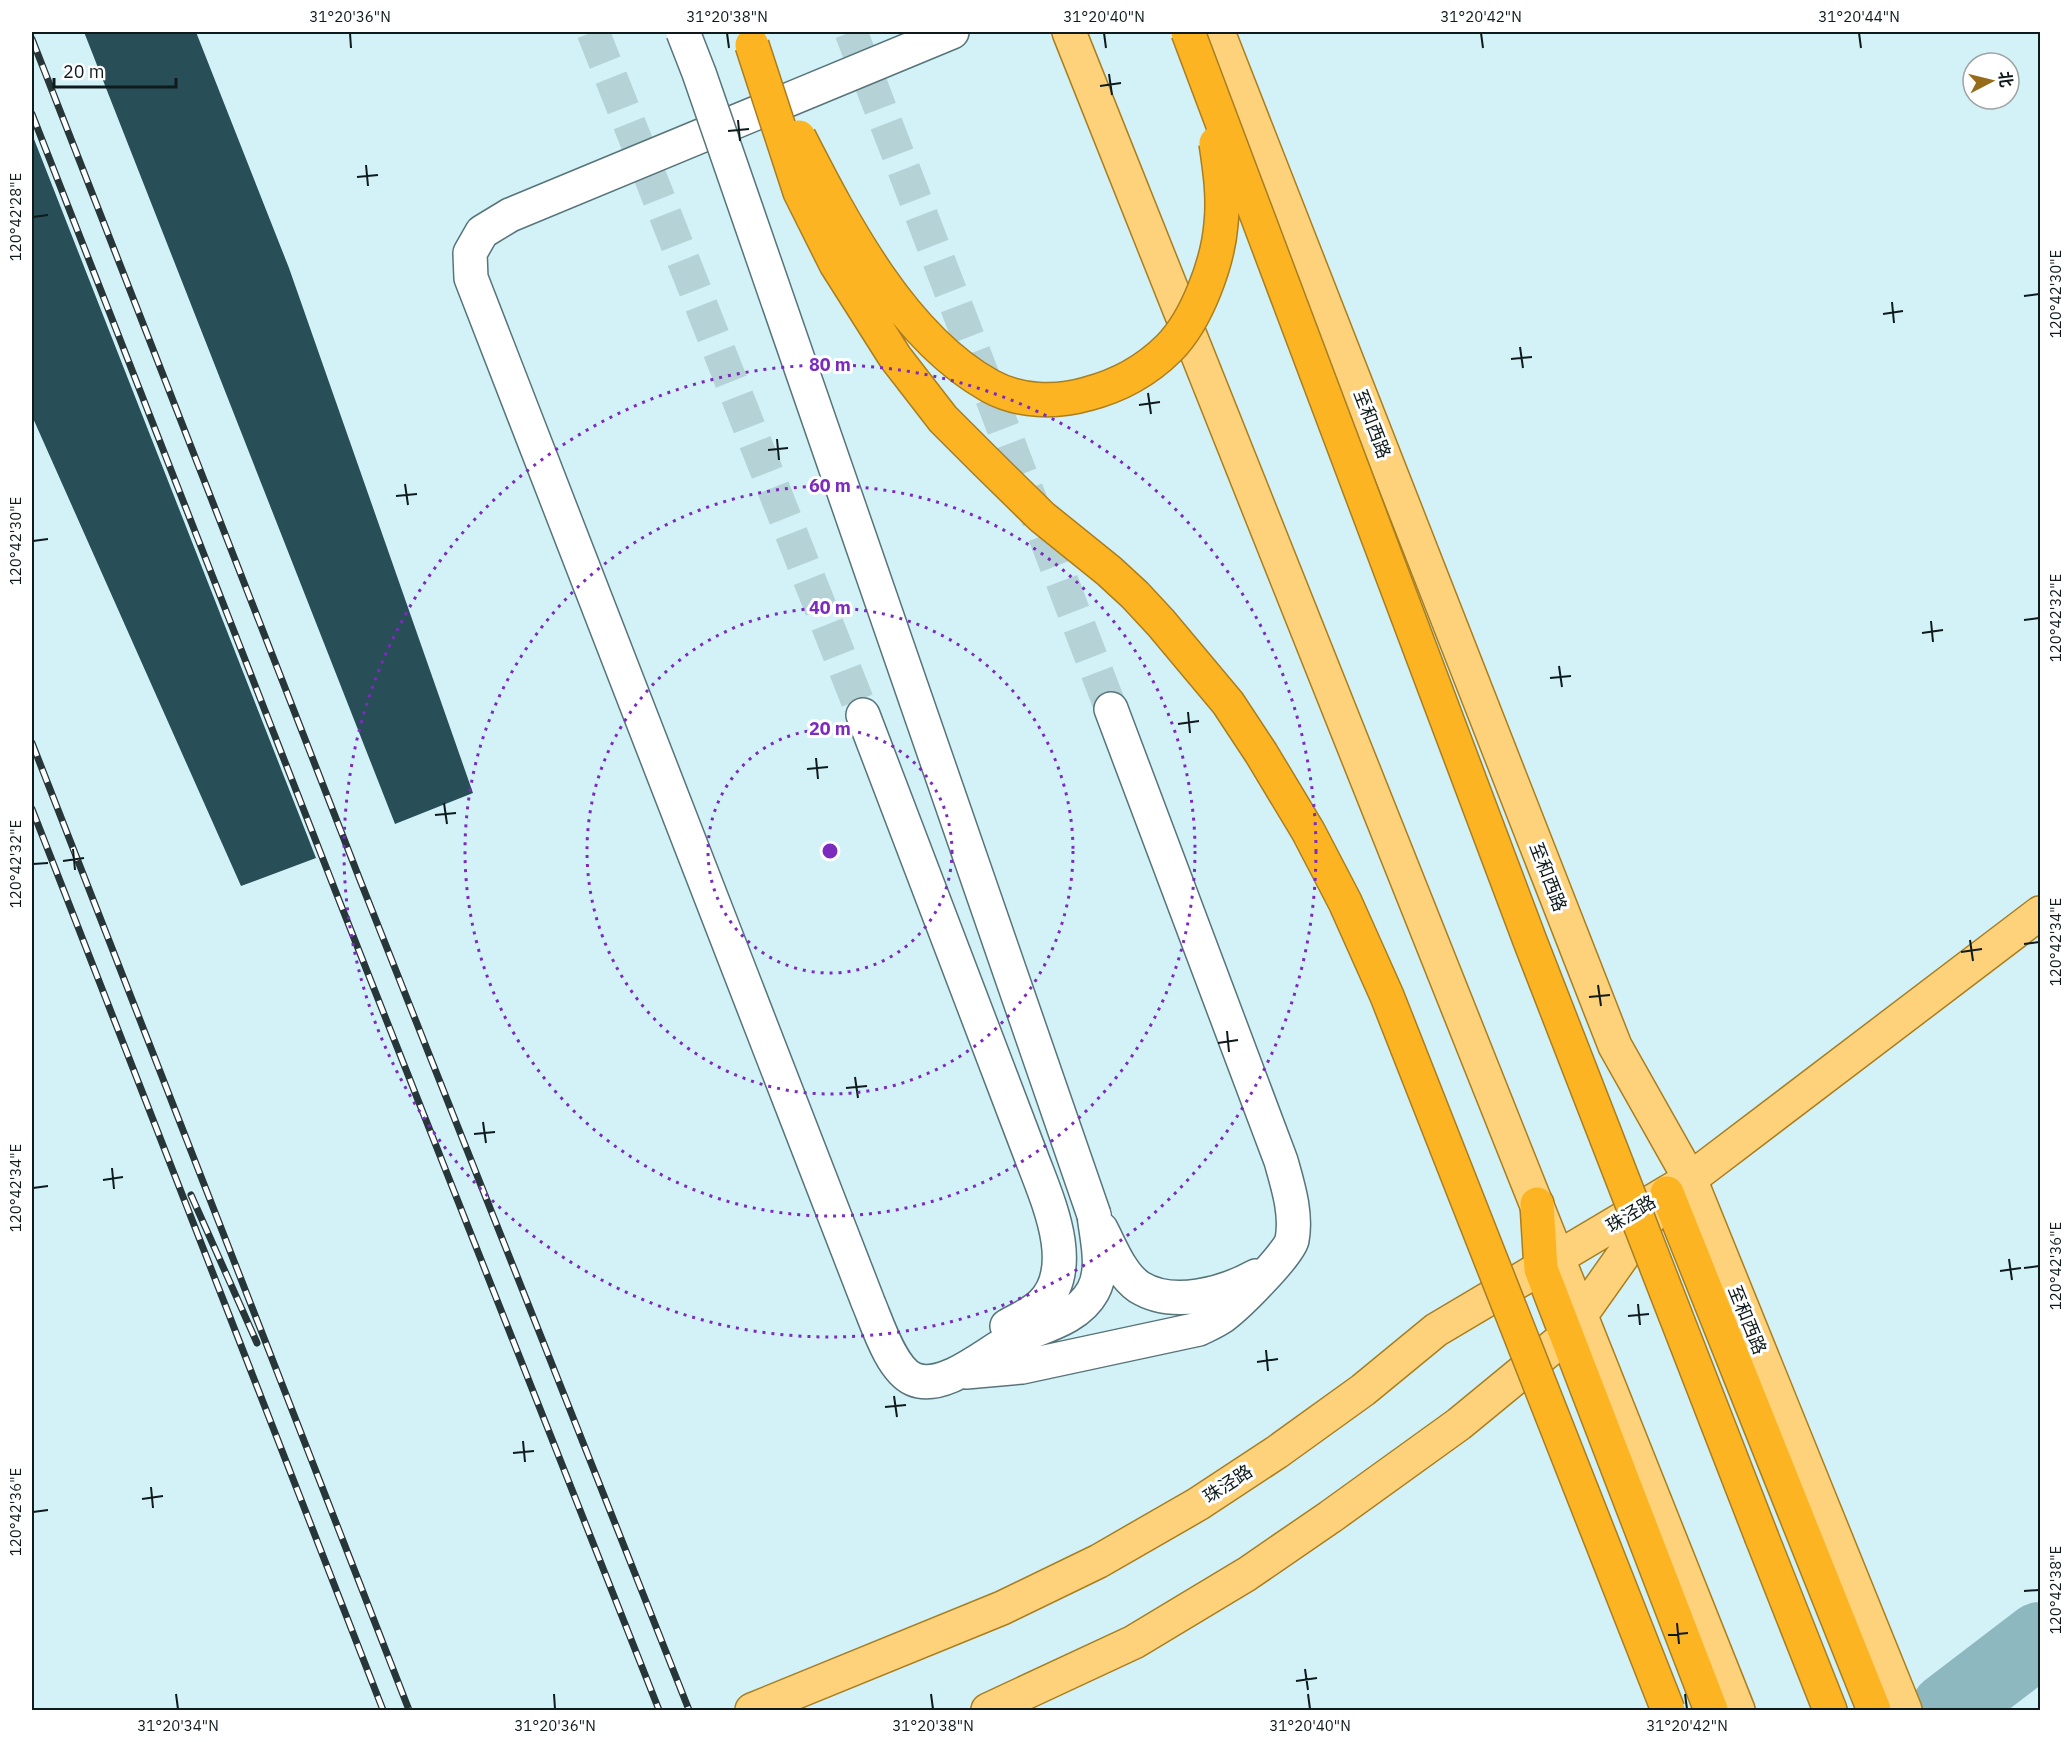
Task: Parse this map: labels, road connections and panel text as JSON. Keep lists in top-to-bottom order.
{
  "streets": {
    "main road": ["至和西路", "珠泾路"]
  },
  "crossings": [
    ["至和西路", "珠泾路"]
  ],
  "scale_bar": "20 m",
  "north": "right",
  "coordinates": [
    "31°20'36\"N",
    "31°20'38\"N",
    "31°20'40\"N",
    "31°20'42\"N",
    "31°20'44\"N",
    "120°42'28\"E",
    "120°42'30\"E",
    "120°42'32\"E",
    "120°42'34\"E",
    "120°42'36\"E",
    "120°42'38\"E",
    "31°20'34\"N"
  ],
  "rings": [
    "80 m",
    "60 m",
    "40 m",
    "20 m"
  ]
}
